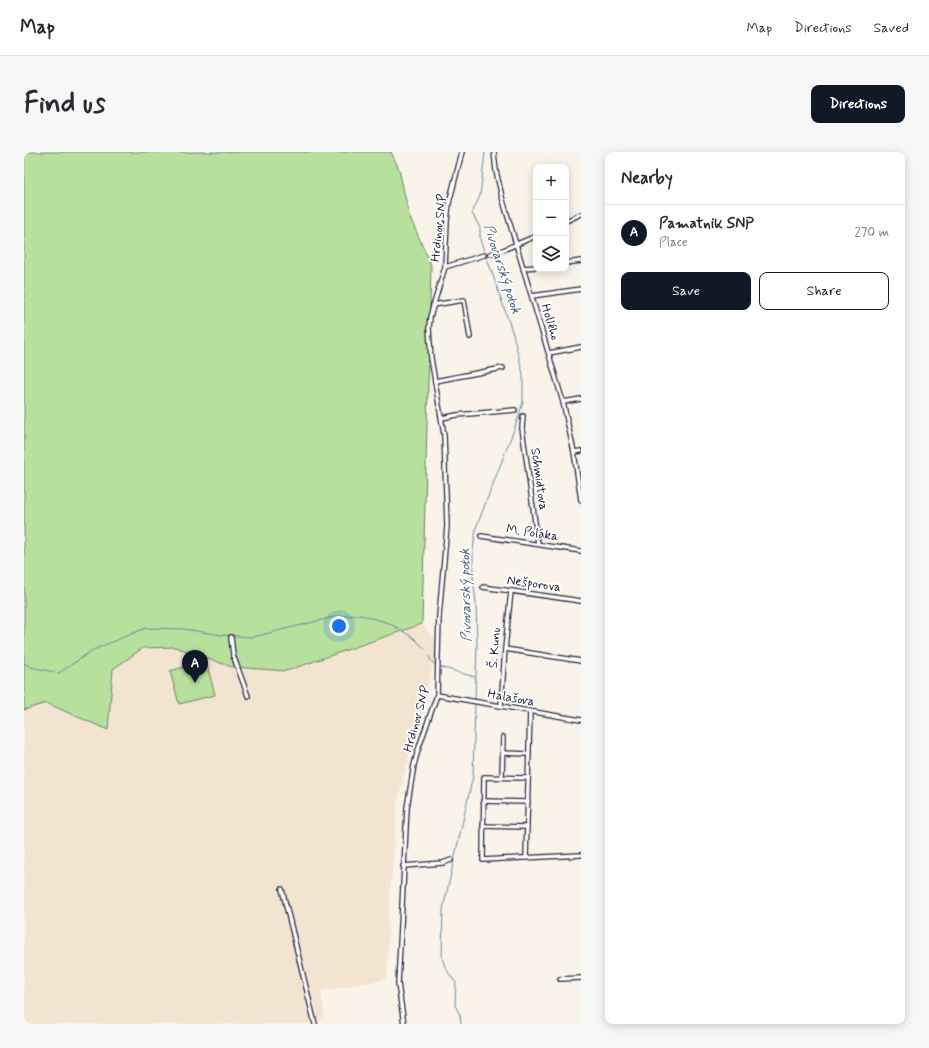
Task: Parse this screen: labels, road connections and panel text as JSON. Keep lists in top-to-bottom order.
{
  "streets": {
    "street": [
      "Hrdinov SNP",
      "Hollého",
      "Schmidtova",
      "M. Poláka",
      "Nešporova",
      "Š. Kunu",
      "Halašova"
    ]
  },
  "crossings": [
    ["Hrdinov SNP", "Halašova"],
    ["Schmidtova", "M. Poláka"],
    ["Nešporova", "Š. Kunu"],
    ["Š. Kunu", "Halašova"]
  ],
  "water": ["Pivovarský potok"],
  "page": {
    "header": "Map",
    "nav": ["Map", "Directions", "Saved"],
    "buttons": [
      "Directions",
      ["Save", "Share"]
    ],
    "title": "Find us",
    "heading": "Nearby",
    "map_buttons": ["+", "−"],
    "list": [
      {
        "mark": "A",
        "name": "Pamatnik SNP",
        "note": "Place",
        "value": "270 m"
      }
    ],
    "pins": "A"
  }
}
